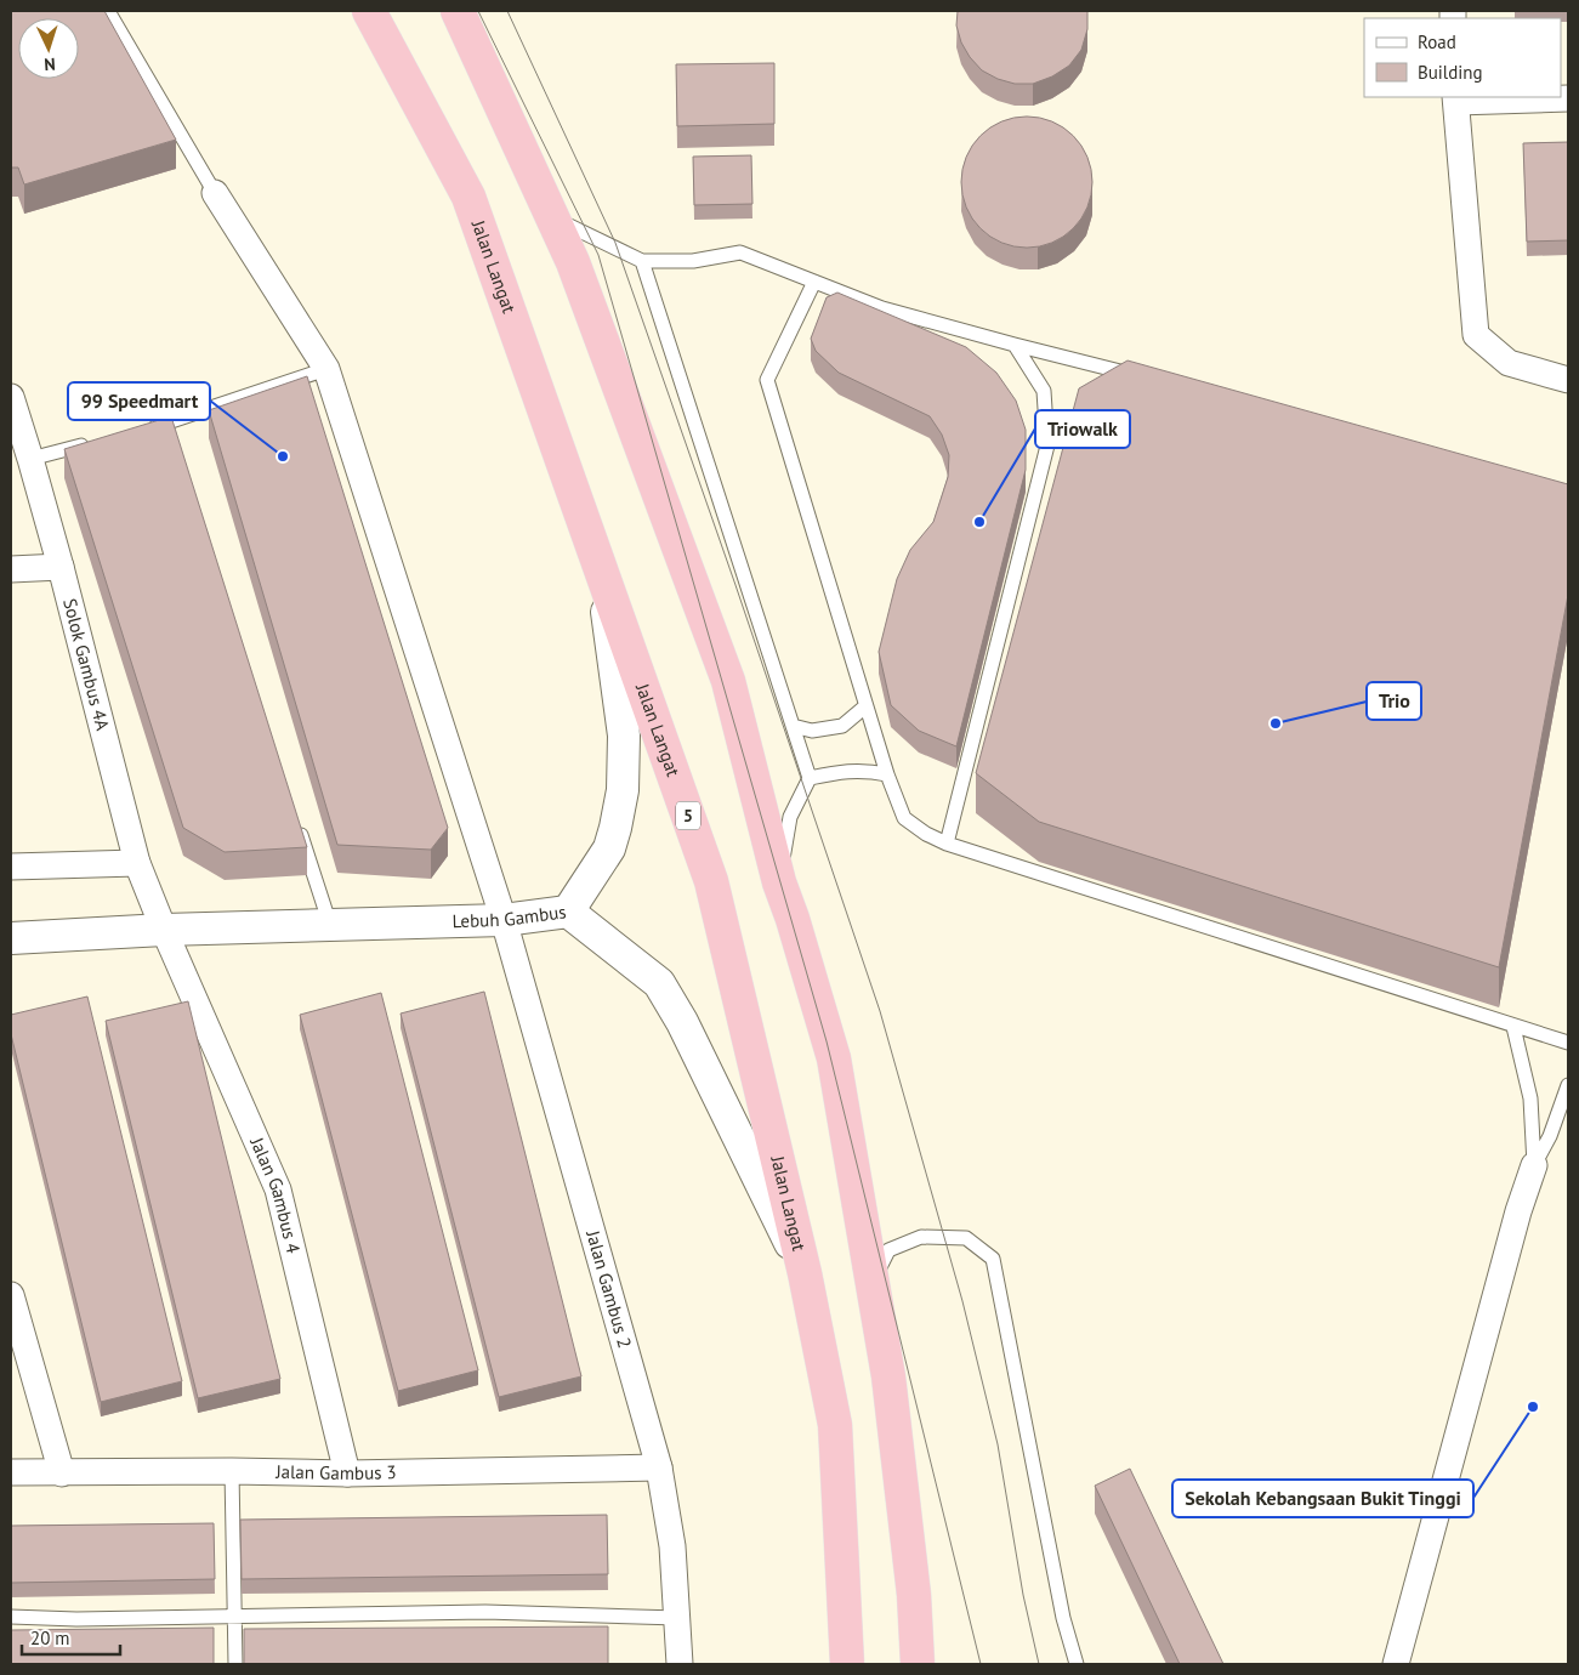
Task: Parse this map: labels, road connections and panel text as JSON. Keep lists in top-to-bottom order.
{
  "streets": {
    "highway": ["Jalan Langat", "5"],
    "street": [
      "Solok Gambus 4A",
      "Lebuh Gambus",
      "Jalan Gambus 4",
      "Jalan Gambus 2",
      "Jalan Gambus 3"
    ]
  },
  "crossings": [
    ["Jalan Langat", "Lebuh Gambus"],
    ["Solok Gambus 4A", "Lebuh Gambus"],
    ["Solok Gambus 4A", "Jalan Gambus 4"],
    ["Lebuh Gambus", "Jalan Gambus 4"],
    ["Lebuh Gambus", "Jalan Gambus 2"],
    ["Jalan Gambus 4", "Jalan Gambus 3"],
    ["Jalan Gambus 2", "Jalan Gambus 3"]
  ],
  "places": [
    "99 Speedmart",
    "Triowalk",
    "Trio",
    "Sekolah Kebangsaan Bukit Tinggi"
  ],
  "legend": ["Road", "Building"],
  "scale_bar": "20 m",
  "north": "bottom"
}
